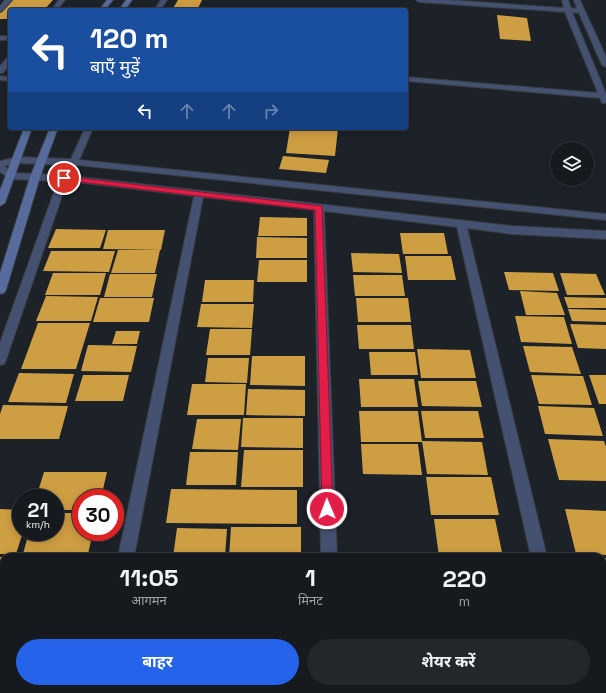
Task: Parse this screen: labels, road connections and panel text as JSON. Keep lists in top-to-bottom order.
{
  "page": {
    "turn": ["120 m", "बाएँ मुड़ें"],
    "speed": "21 km/h",
    "limit": "30",
    "eta": [
      "11:05",
      "आगमन",
      "1",
      "मिनट",
      "220",
      "m"
    ],
    "buttons": ["बाहर", "शेयर करें"]
  }
}
